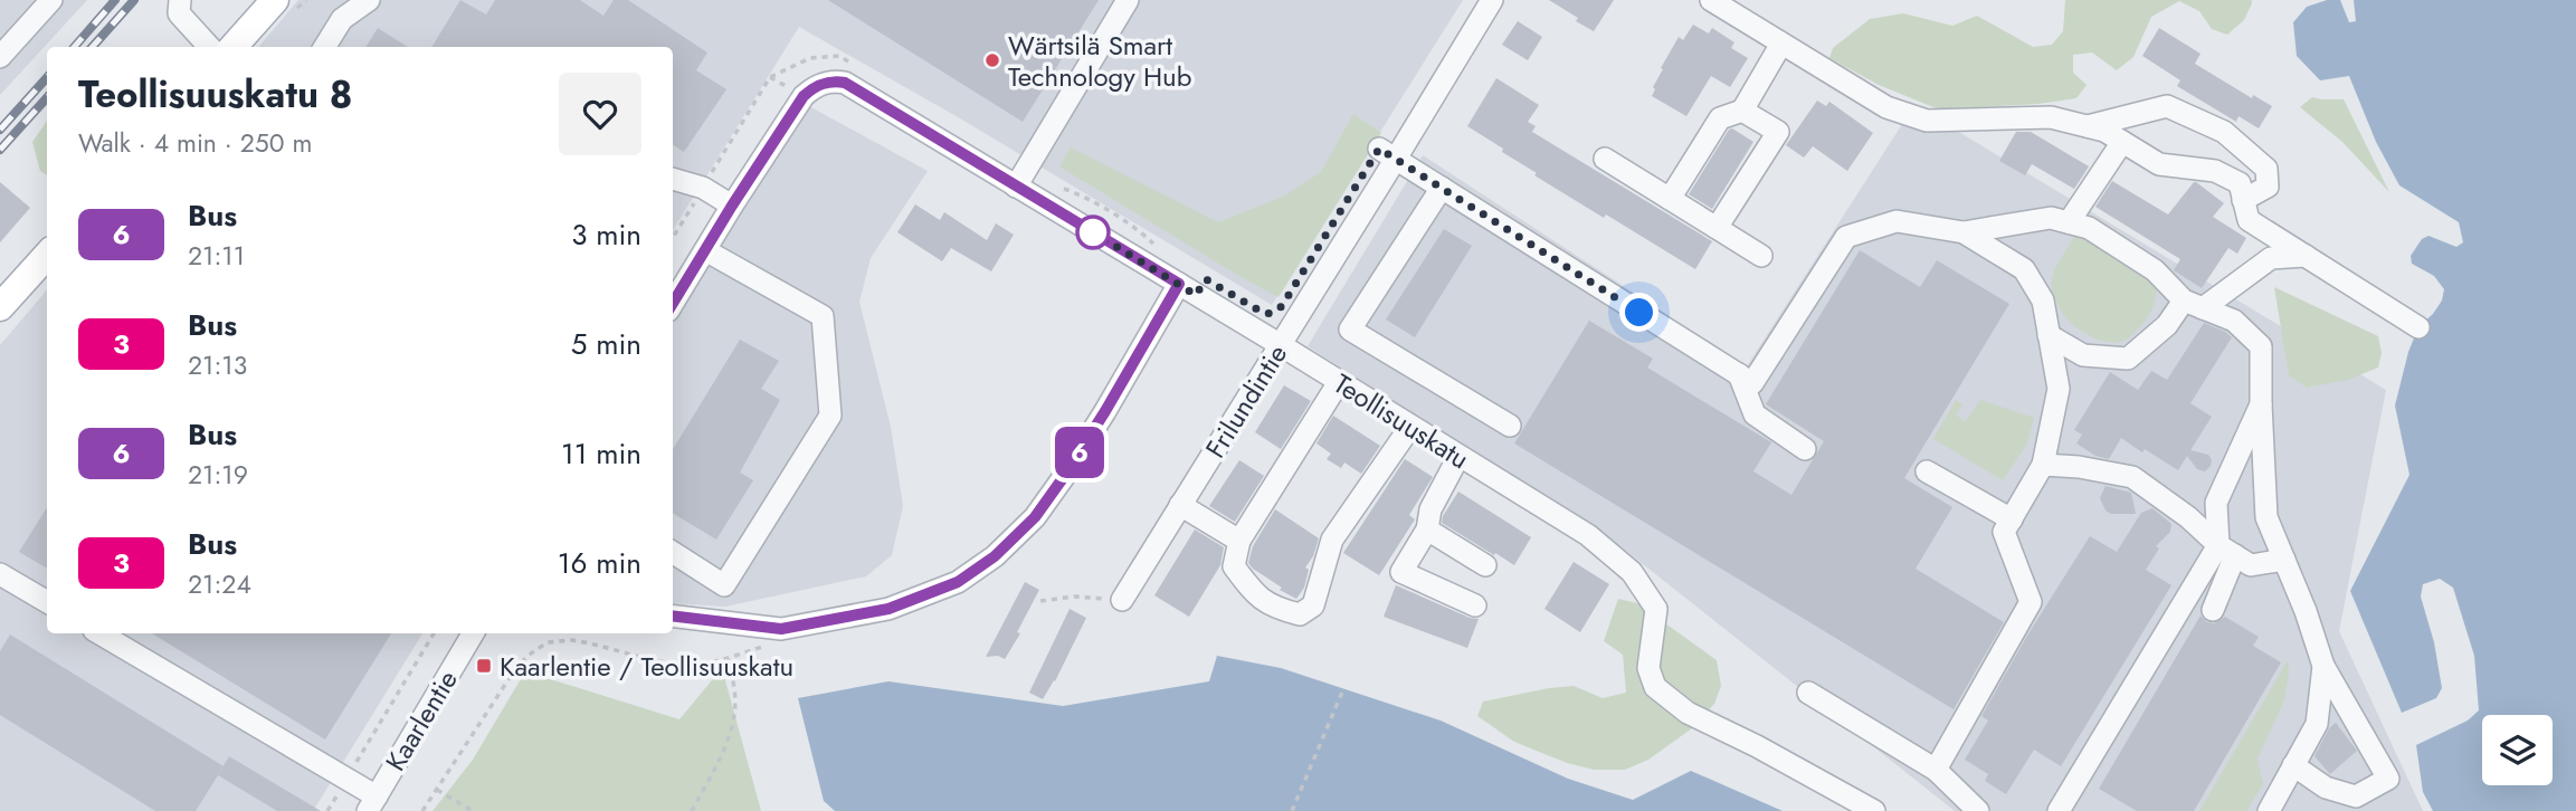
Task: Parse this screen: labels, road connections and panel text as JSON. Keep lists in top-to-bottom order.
{
  "streets": {
    "street": ["Frilundintie", "Teollisuuskatu", "Kaarlentie"]
  },
  "crossings": [
    ["Frilundintie", "Teollisuuskatu"]
  ],
  "places": {
    "other": ["Wärtsilä Smart Technology Hub"],
    "transit": ["Kaarlentie / Teollisuuskatu"]
  },
  "lines": ["bus line 6"],
  "page": {
    "on_map": "6",
    "heading": ["Teollisuuskatu 8", "Walk · 4 min · 250 m"],
    "list": [
      {
        "mark": "6",
        "name": "Bus",
        "note": "21:11",
        "value": "3 min"
      },
      {
        "mark": "3",
        "name": "Bus",
        "note": "21:13",
        "value": "5 min"
      },
      {
        "mark": "6",
        "name": "Bus",
        "note": "21:19",
        "value": "11 min"
      },
      {
        "mark": "3",
        "name": "Bus",
        "note": "21:24",
        "value": "16 min"
      }
    ]
  }
}
